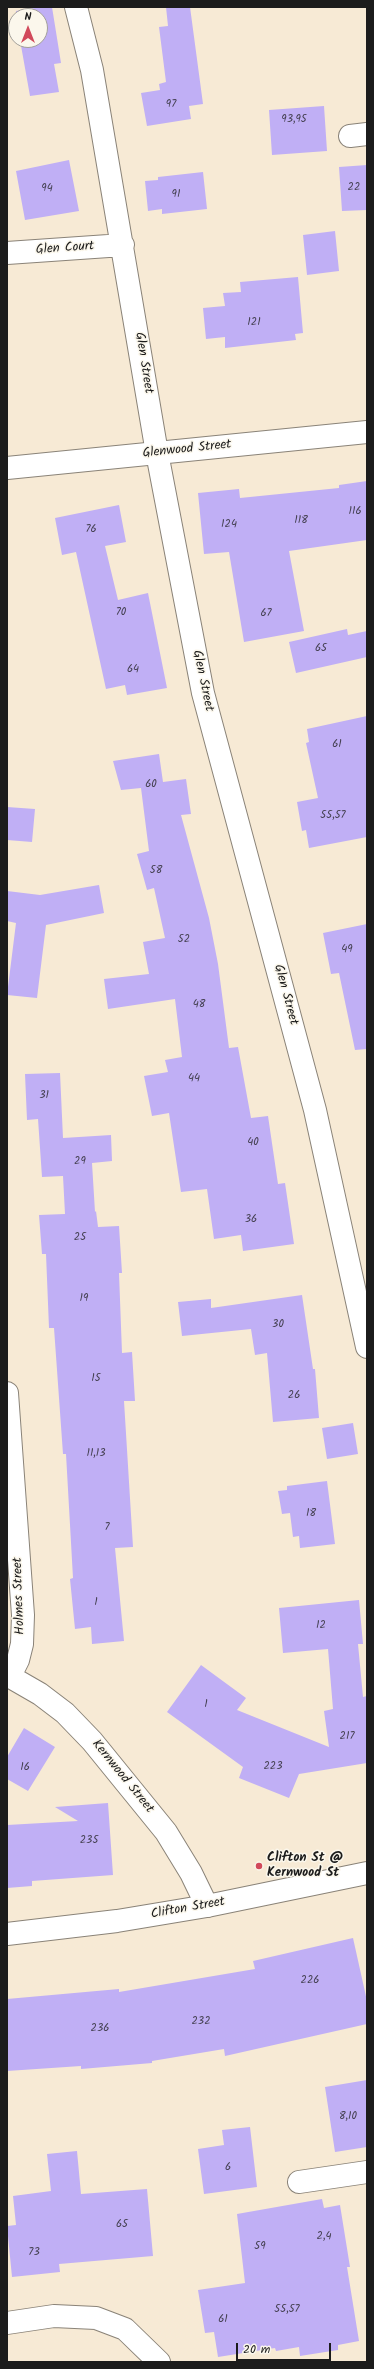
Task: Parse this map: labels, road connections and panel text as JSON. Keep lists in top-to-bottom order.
{
  "streets": {
    "street": [
      "Glen Court",
      "Glen Street",
      "Glenwood Street",
      "Holmes Street",
      "Kernwood Street",
      "Clifton Street"
    ]
  },
  "crossings": [
    ["Glen Court", "Glen Street"],
    ["Glen Street", "Glenwood Street"],
    ["Holmes Street", "Kernwood Street"],
    ["Kernwood Street", "Clifton Street"]
  ],
  "places": ["Clifton St @ Kernwood St"],
  "house_numbers": [
    "97",
    "93,95",
    "22",
    "94",
    "91",
    "121",
    "116",
    "118",
    "124",
    "76",
    "70",
    "67",
    "65",
    "64",
    "61",
    "60",
    "55,57",
    "58",
    "52",
    "49",
    "48",
    "44",
    "31",
    "40",
    "29",
    "36",
    "25",
    "19",
    "30",
    "15",
    "26",
    "11,13",
    "18",
    "7",
    "1",
    "12",
    "1",
    "217",
    "223",
    "16",
    "235",
    "226",
    "232",
    "236",
    "8,10",
    "6",
    "65",
    "2,4",
    "59",
    "73",
    "55,57",
    "61"
  ],
  "scale_bar": "20 m",
  "north": "top"
}
